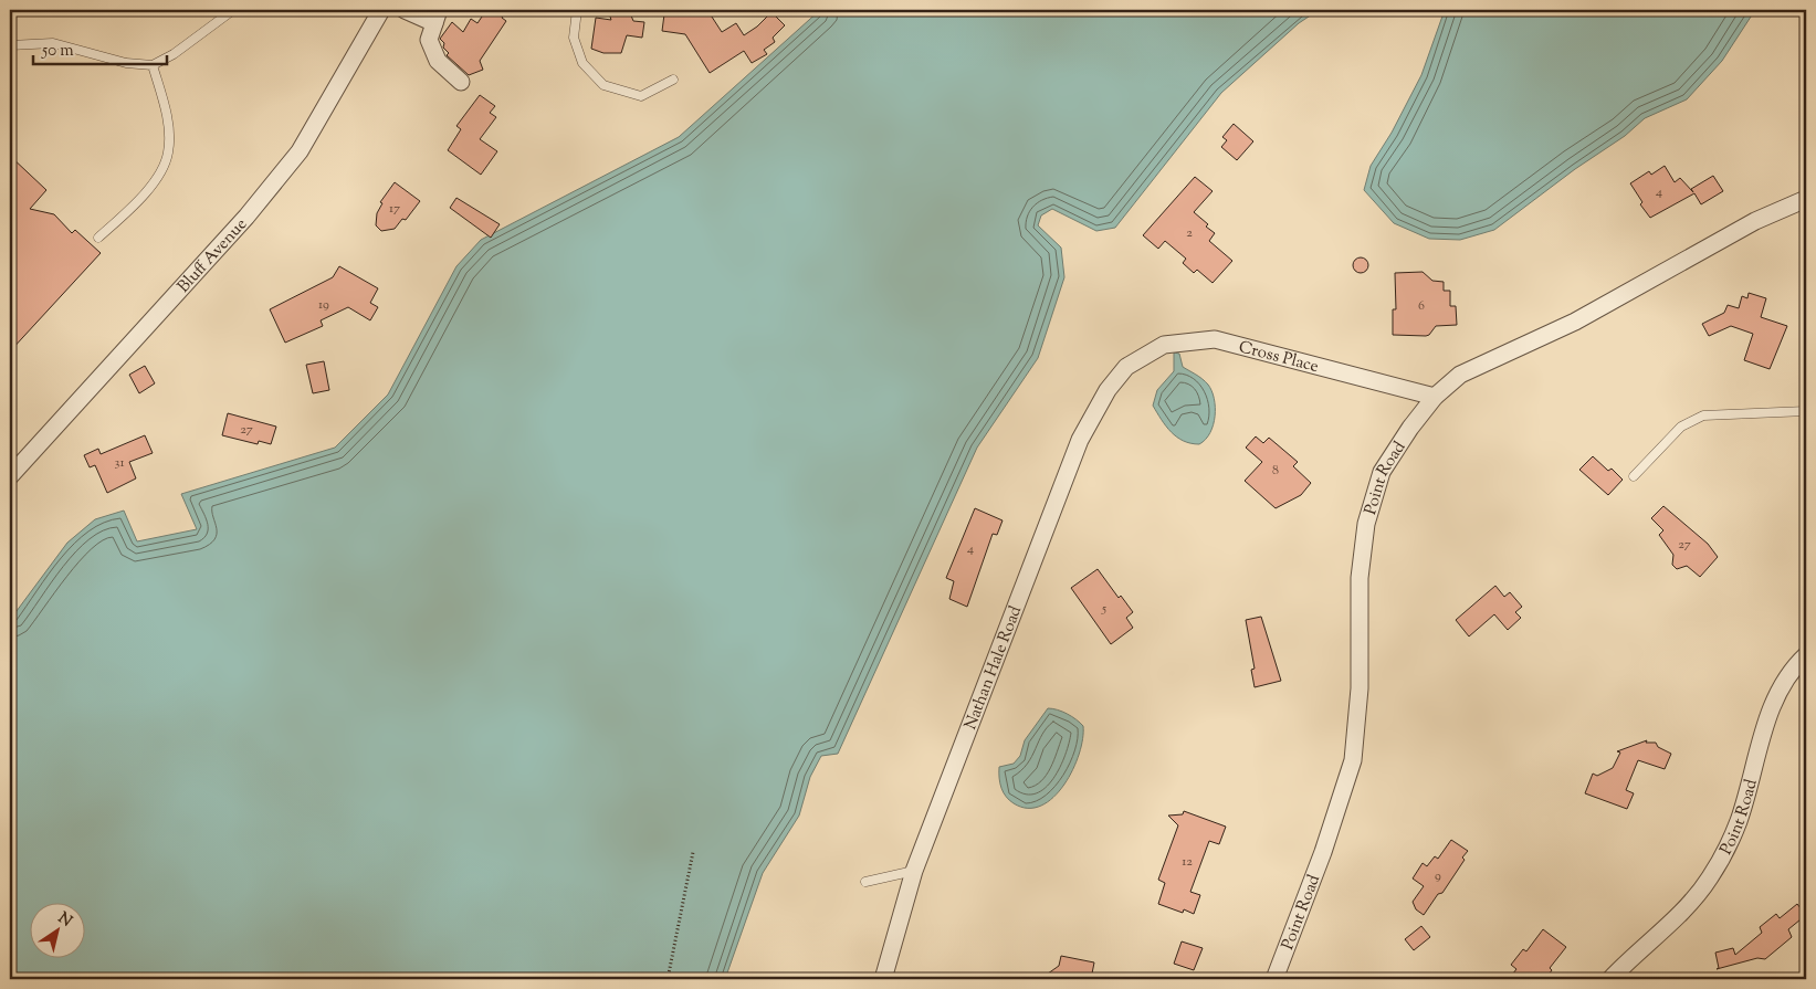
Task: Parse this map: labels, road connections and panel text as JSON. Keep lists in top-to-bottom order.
{
  "streets": {
    "street": [
      "Bluff Avenue",
      "Cross Place",
      "Point Road",
      "Nathan Hale Road"
    ]
  },
  "crossings": [
    ["Cross Place", "Point Road"],
    ["Cross Place", "Nathan Hale Road"]
  ],
  "house_numbers": [
    "4",
    "17",
    "2",
    "19",
    "6",
    "27",
    "31",
    "8",
    "27",
    "4",
    "5",
    "12",
    "9"
  ],
  "scale_bar": "50 m",
  "north": "top right"
}
